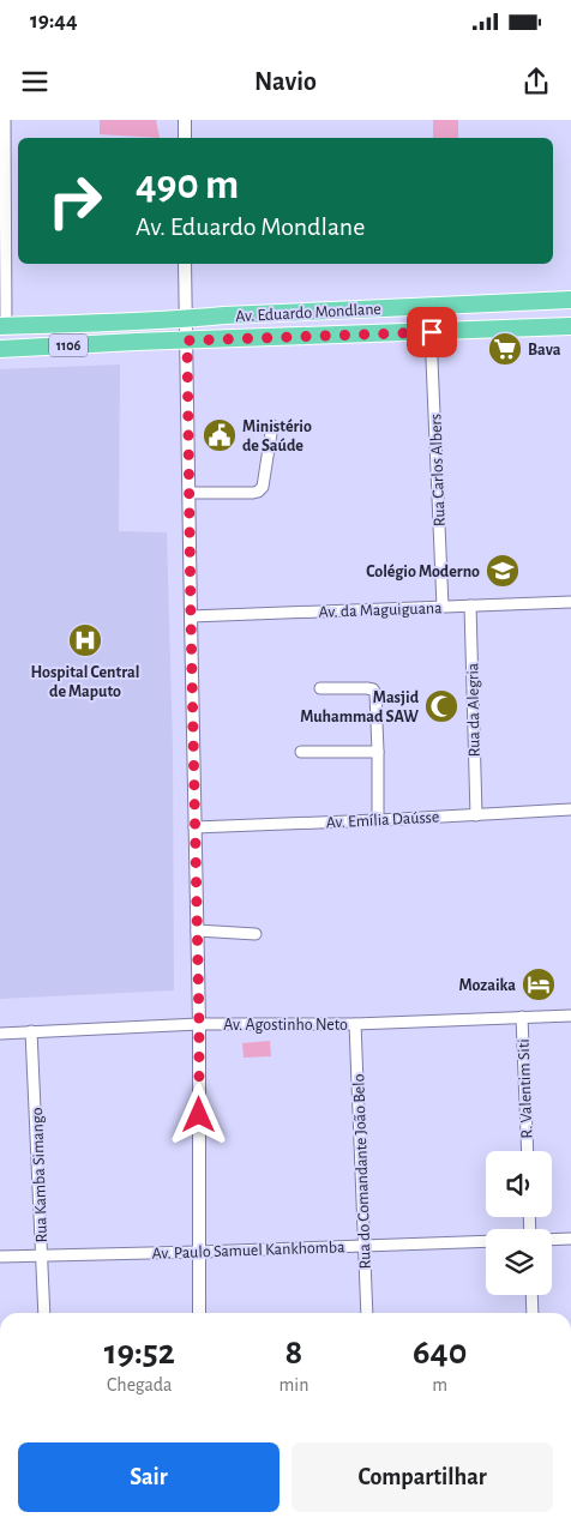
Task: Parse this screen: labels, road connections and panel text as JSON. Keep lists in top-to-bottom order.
{
  "streets": {
    "main road": ["Av. Eduardo Mondlane", "1106"],
    "street": [
      "Rua Carlos Albers",
      "Av. da Maguiguana",
      "Rua da Alegria",
      "Av. Emília Daússe",
      "Av. Agostinho Neto",
      "R. Valentim Siti",
      "Rua do Comandante João Belo",
      "Rua Kamba Simango",
      "Av. Paulo Samuel Kankhomba"
    ]
  },
  "crossings": [
    ["Av. Eduardo Mondlane", "Rua Carlos Albers"],
    ["Rua Carlos Albers", "Av. da Maguiguana"],
    ["Av. da Maguiguana", "Rua da Alegria"],
    ["Rua da Alegria", "Av. Emília Daússe"],
    ["Av. Agostinho Neto", "R. Valentim Siti"],
    ["Av. Agostinho Neto", "Rua do Comandante João Belo"],
    ["Av. Agostinho Neto", "Rua Kamba Simango"],
    ["Rua do Comandante João Belo", "Av. Paulo Samuel Kankhomba"],
    ["Rua Kamba Simango", "Av. Paulo Samuel Kankhomba"]
  ],
  "places": {
    "supermarket": ["Bava"],
    "public building": ["Ministério de Saúde"],
    "school or university": ["Colégio Moderno"],
    "hospital": ["Hospital Central de Maputo"],
    "mosque": ["Masjid Muhammad SAW"],
    "hotel": ["Mozaika"]
  },
  "page": {
    "status": "19:44",
    "header": "Navio",
    "turn": ["490 m", "Av. Eduardo Mondlane"],
    "eta": [
      "19:52",
      "Chegada",
      "8",
      "min",
      "640",
      "m"
    ],
    "buttons": ["Sair", "Compartilhar"]
  }
}
